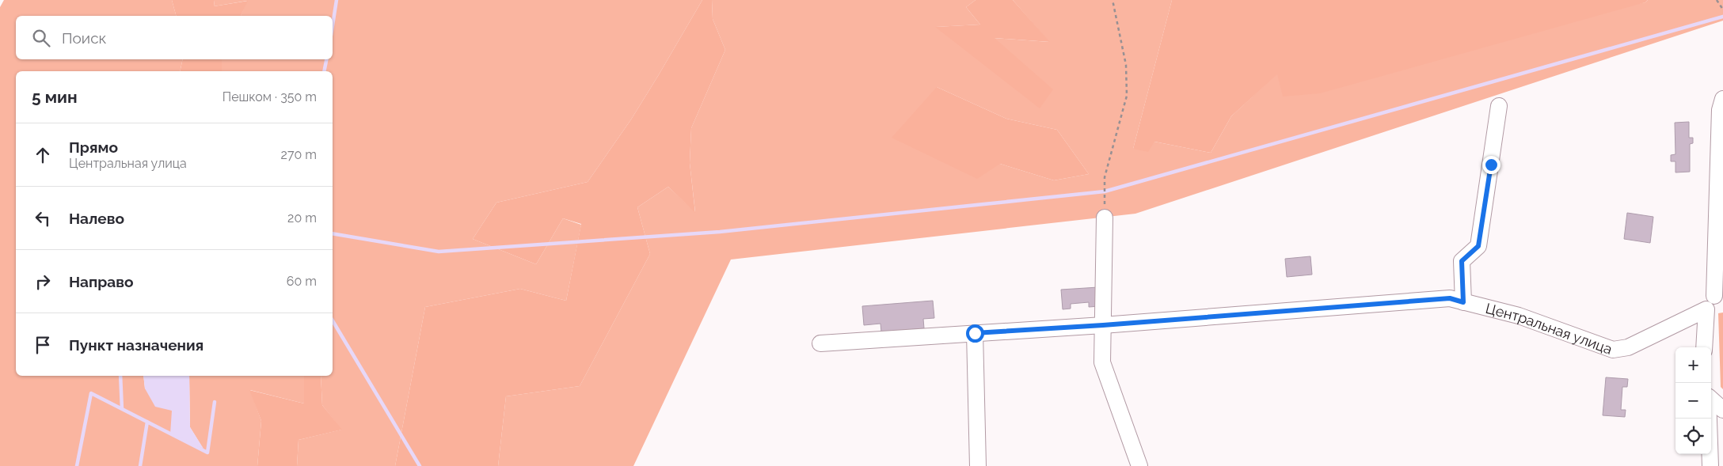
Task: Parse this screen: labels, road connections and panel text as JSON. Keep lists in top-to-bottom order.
{
  "streets": {
    "street": ["Центральная улица"]
  },
  "page": {
    "search": "Поиск",
    "heading": ["5 мин", "Пешком · 350 m"],
    "list": [
      ["Прямо", "Центральная улица", "270 m"],
      ["Налево", "20 m"],
      ["Направо", "60 m"],
      "Пункт назначения"
    ],
    "map_buttons": ["+", "−"]
  }
}
